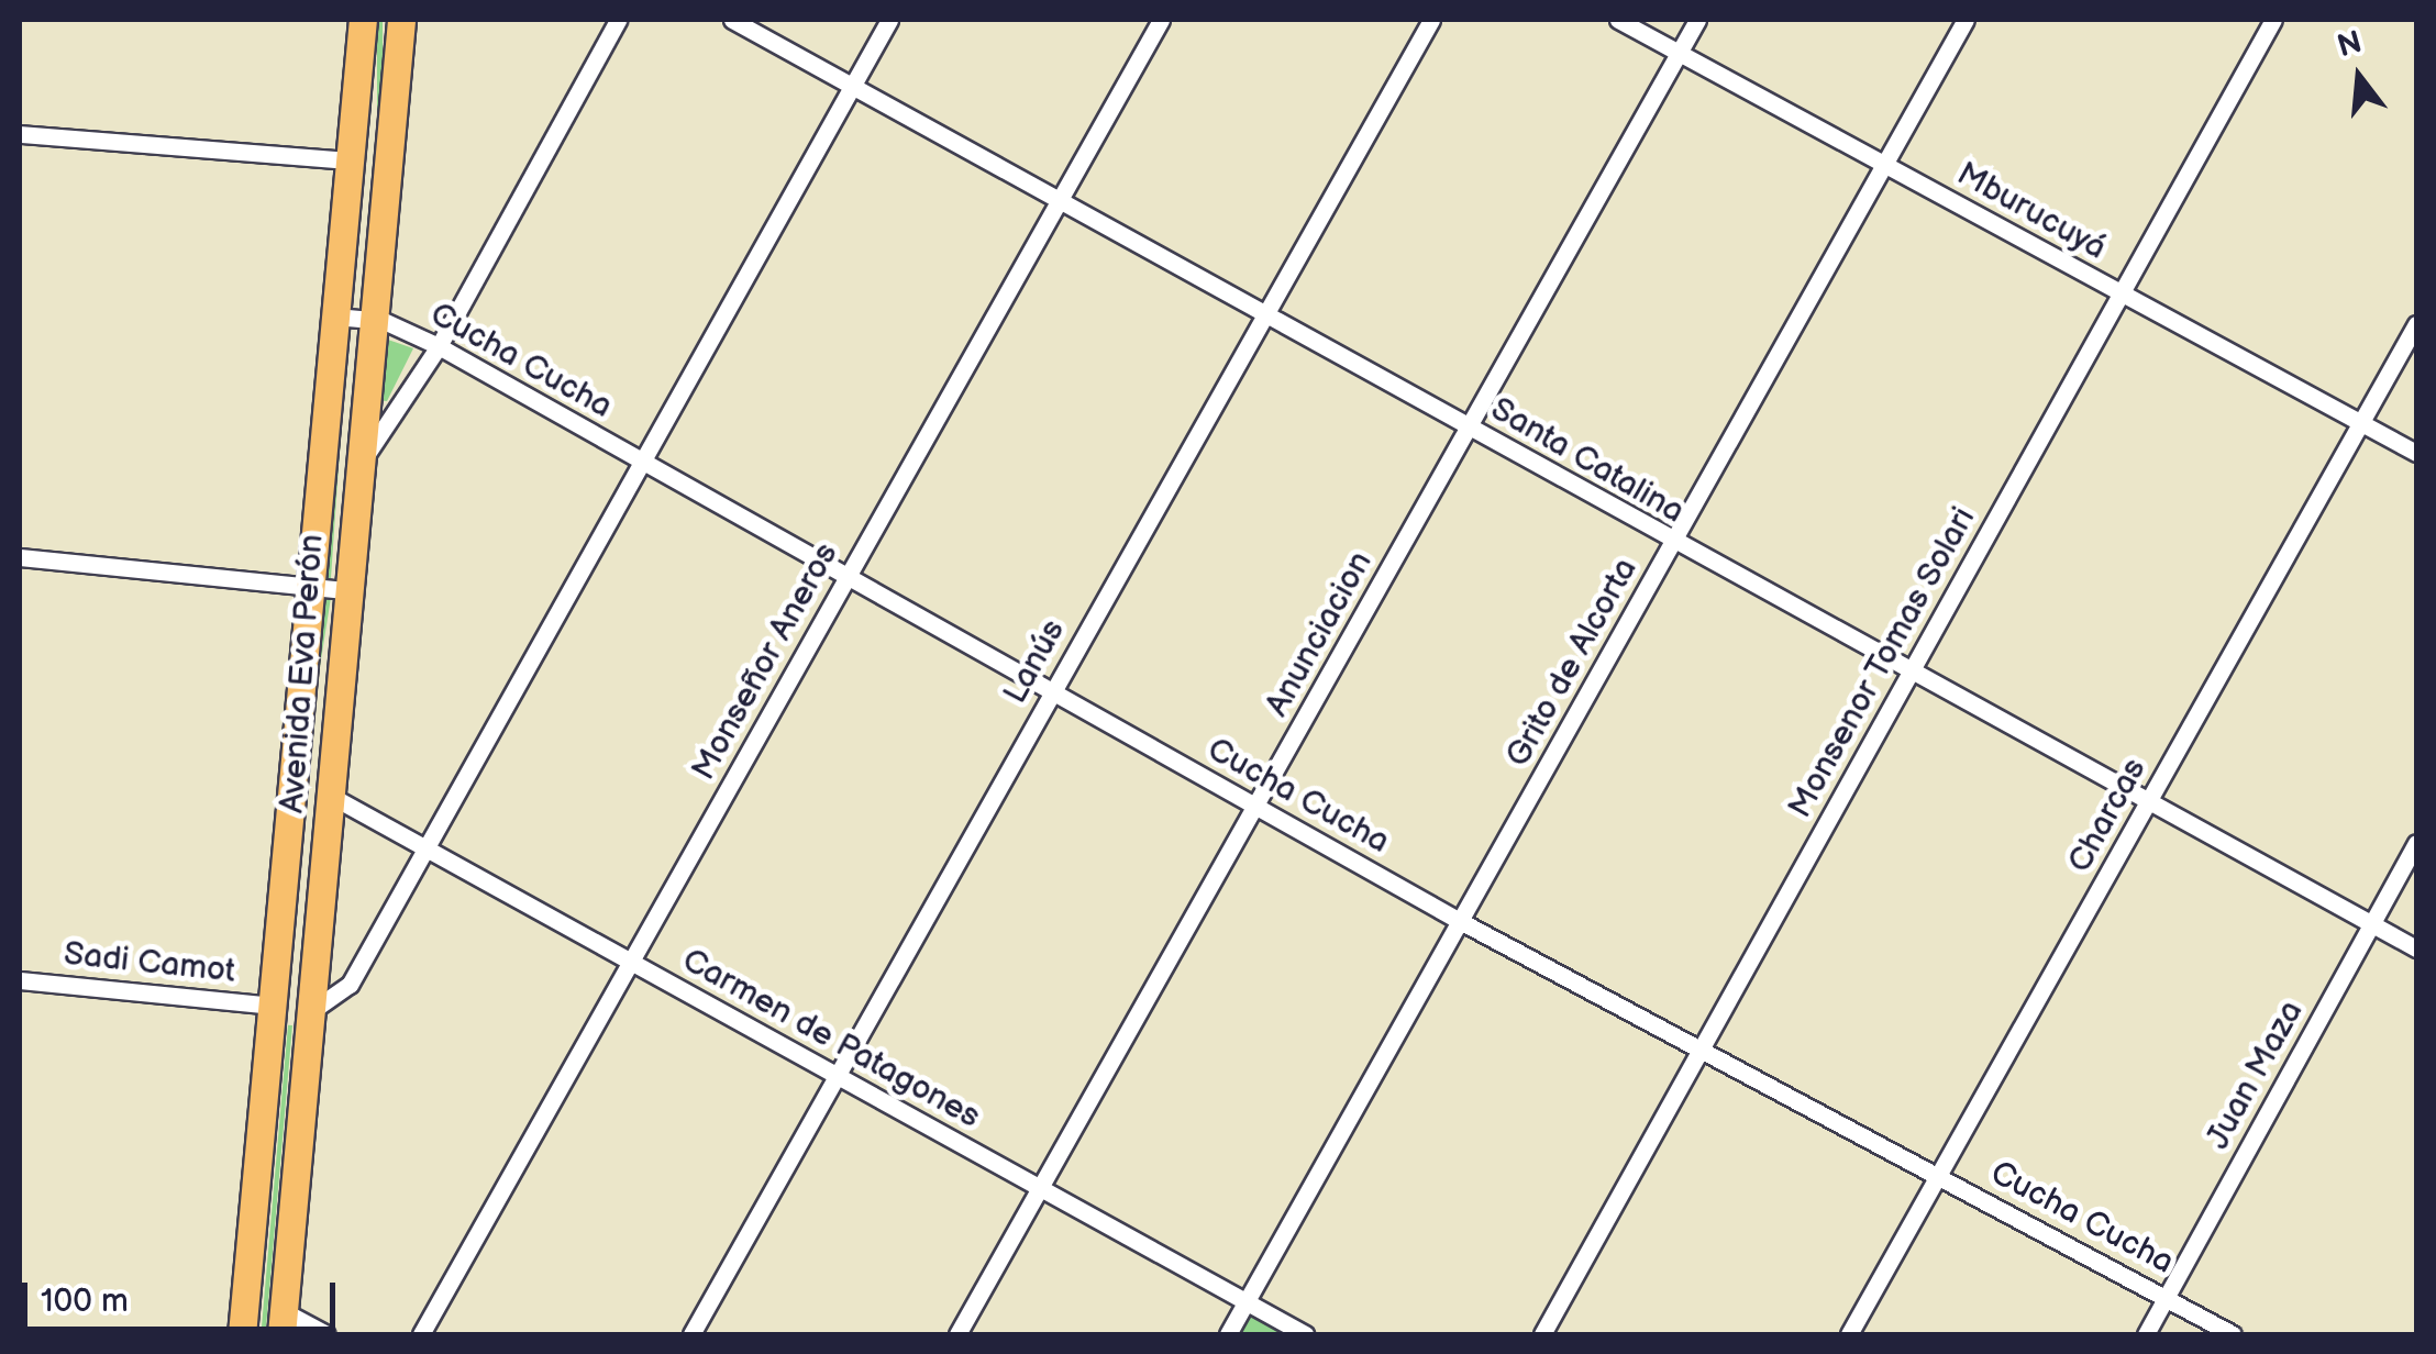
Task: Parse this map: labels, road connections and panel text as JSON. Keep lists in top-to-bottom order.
{
  "streets": {
    "main road": ["Avenida Eva Perón"],
    "street": [
      "Mburucuyá",
      "Cucha Cucha",
      "Santa Catalina",
      "Anunciacion",
      "Monseñor Aneros",
      "Lanús",
      "Grito de Alcorta",
      "Monsenor Tomas Solari",
      "Charcas",
      "Sadi Camot",
      "Carmen de Patagones",
      "Juan Maza"
    ]
  },
  "crossings": [
    ["Mburucuyá", "Anunciacion"],
    ["Mburucuyá", "Grito de Alcorta"],
    ["Mburucuyá", "Monsenor Tomas Solari"],
    ["Mburucuyá", "Charcas"],
    ["Cucha Cucha", "Anunciacion"],
    ["Cucha Cucha", "Monseñor Aneros"],
    ["Cucha Cucha", "Lanús"],
    ["Cucha Cucha", "Grito de Alcorta"],
    ["Cucha Cucha", "Monsenor Tomas Solari"],
    ["Cucha Cucha", "Avenida Eva Perón"],
    ["Cucha Cucha", "Charcas"],
    ["Cucha Cucha", "Juan Maza"],
    ["Santa Catalina", "Anunciacion"],
    ["Santa Catalina", "Monseñor Aneros"],
    ["Santa Catalina", "Lanús"],
    ["Santa Catalina", "Grito de Alcorta"],
    ["Santa Catalina", "Monsenor Tomas Solari"],
    ["Santa Catalina", "Charcas"],
    ["Santa Catalina", "Juan Maza"],
    ["Anunciacion", "Carmen de Patagones"],
    ["Monseñor Aneros", "Carmen de Patagones"],
    ["Lanús", "Carmen de Patagones"],
    ["Grito de Alcorta", "Carmen de Patagones"],
    ["Avenida Eva Perón", "Sadi Camot"],
    ["Avenida Eva Perón", "Carmen de Patagones"]
  ],
  "scale_bar": "100 m",
  "north": "top"
}
